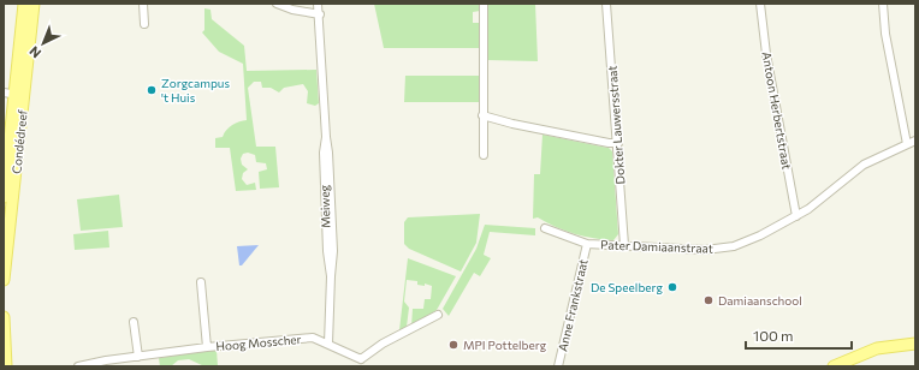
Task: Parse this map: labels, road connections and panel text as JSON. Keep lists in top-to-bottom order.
{
  "streets": {
    "main road": ["Condédreef"],
    "street": [
      "Antoon Herbertstraat",
      "Dokter Lauwersstraat",
      "Meiweg",
      "Pater Damiaanstraat",
      "Anne Frankstraat",
      "Hoog Mosscher"
    ]
  },
  "crossings": [
    ["Antoon Herbertstraat", "Pater Damiaanstraat"],
    ["Dokter Lauwersstraat", "Pater Damiaanstraat"],
    ["Meiweg", "Hoog Mosscher"],
    ["Pater Damiaanstraat", "Anne Frankstraat"]
  ],
  "places": [
    "Zorgcampus 't Huis",
    "De Speelberg",
    "Damiaanschool",
    "MPI Pottelberg"
  ],
  "scale_bar": "100 m",
  "north": "bottom left"
}
